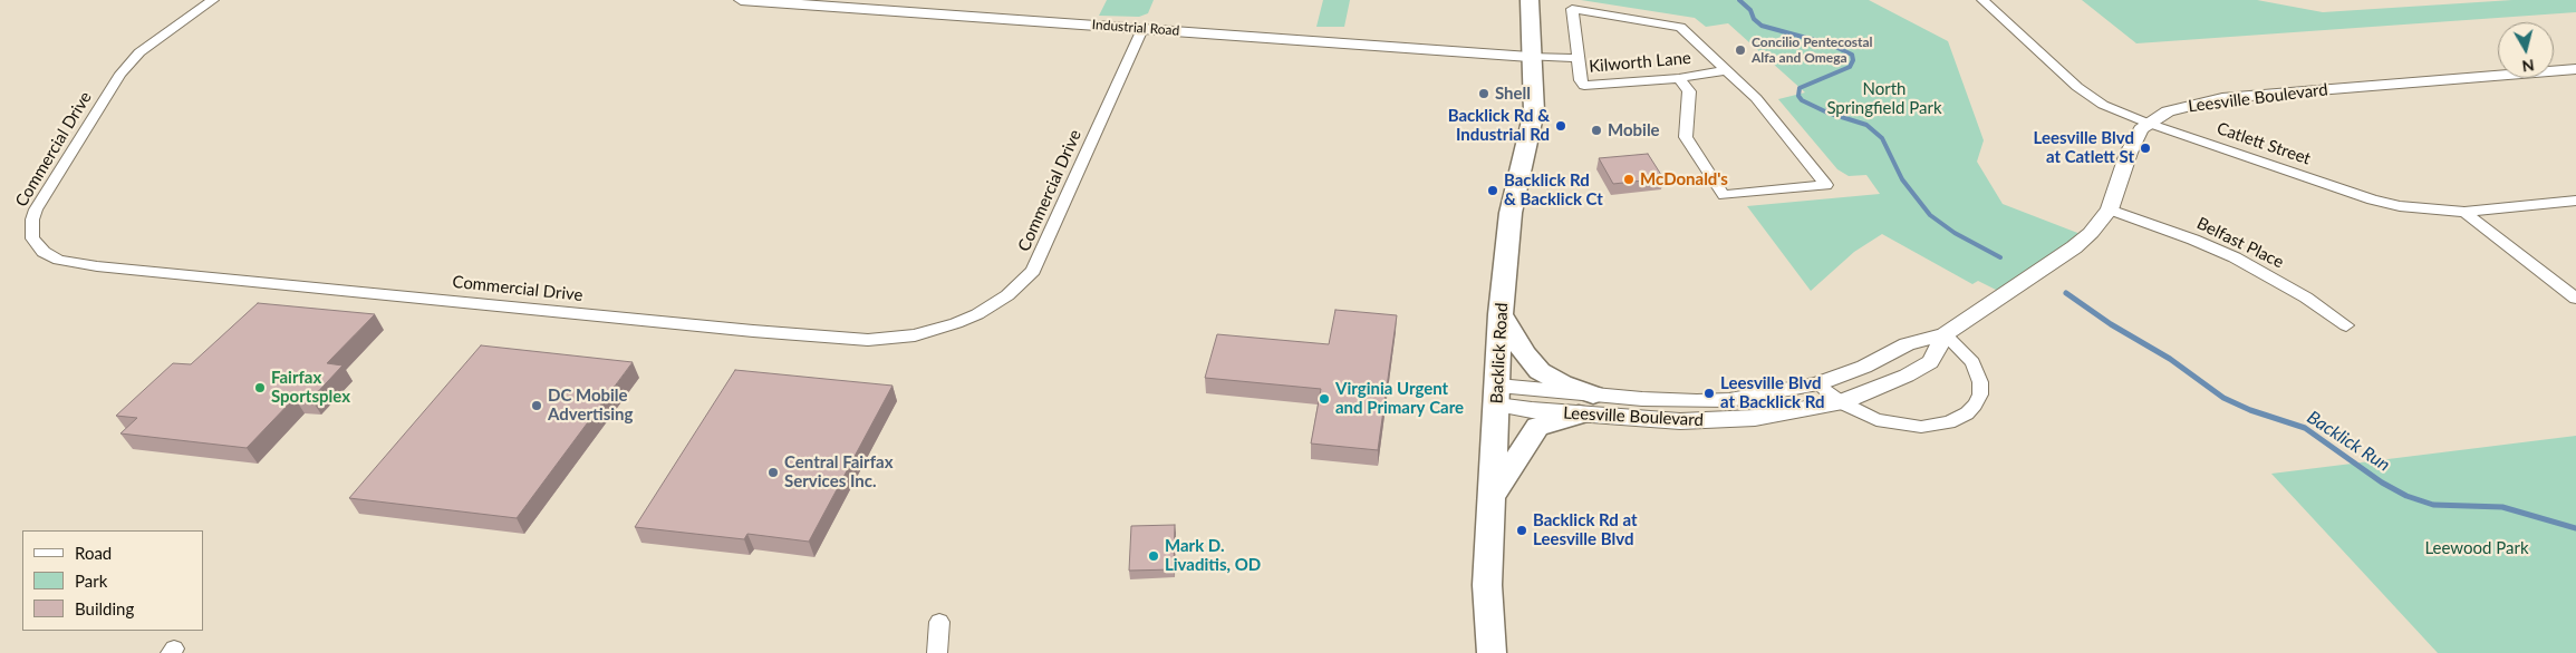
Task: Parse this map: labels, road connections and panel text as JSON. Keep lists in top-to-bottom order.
{
  "streets": {
    "main road": ["Backlick Road"],
    "street": [
      "Industrial Road",
      "Kilworth Lane",
      "Leesville Boulevard",
      "Catlett Street",
      "Commercial Drive",
      "Belfast Place"
    ]
  },
  "crossings": [
    ["Industrial Road", "Kilworth Lane"],
    ["Industrial Road", "Commercial Drive"],
    ["Industrial Road", "Backlick Road"],
    ["Kilworth Lane", "Backlick Road"],
    ["Leesville Boulevard", "Catlett Street"],
    ["Leesville Boulevard", "Belfast Place"],
    ["Leesville Boulevard", "Backlick Road"]
  ],
  "water": ["Backlick Run"],
  "parks": ["North Springfield Park", "Leewood Park"],
  "places": [
    "Concilio Pentecostal Alfa and Omega",
    "Shell",
    "Backlick Rd & Industrial Rd",
    "Mobile",
    "Leesville Blvd at Catlett St",
    "McDonald's",
    "Backlick Rd & Backlick Ct",
    "Fairfax Sportsplex",
    "Leesville Blvd at Backlick Rd",
    "Virginia Urgent and Primary Care",
    "DC Mobile Advertising",
    "Central Fairfax Services Inc.",
    "Backlick Rd at Leesville Blvd",
    "Mark D. Livaditis, OD"
  ],
  "legend": ["Road", "Park", "Building"],
  "north": "bottom"
}
